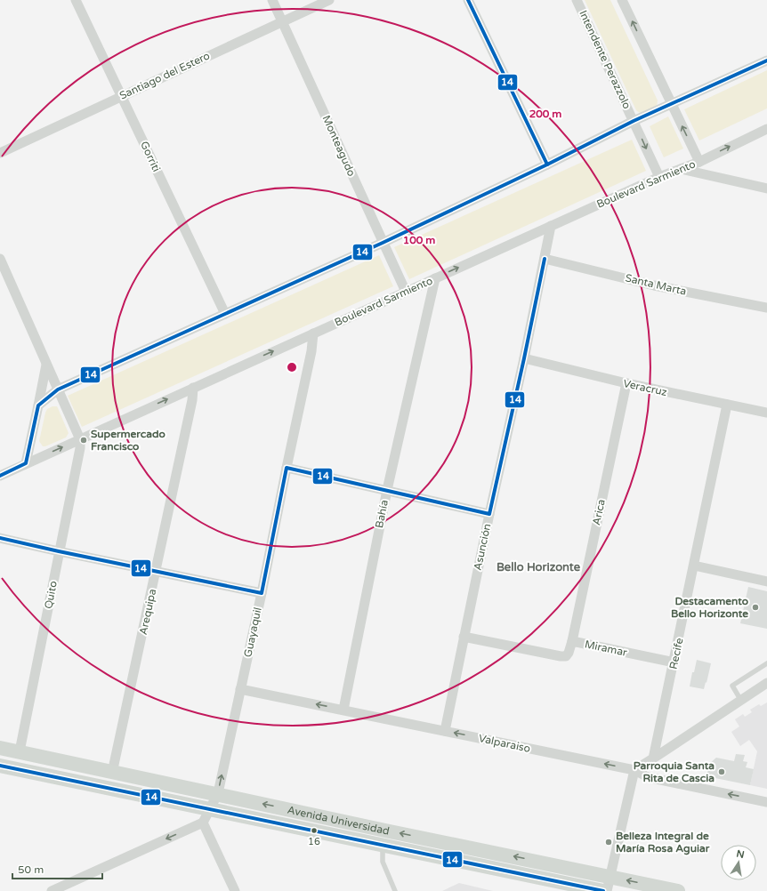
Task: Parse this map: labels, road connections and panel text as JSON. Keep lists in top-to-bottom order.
{
  "streets": {
    "main road": ["Avenida Universidad"],
    "street": [
      "Intendente Perazzolo",
      "Santiago del Estero",
      "Monteagudo",
      "Gorriti",
      "Boulevard Sarmiento",
      "Santa Marta",
      "Veracruz",
      "Arica",
      "Bahía",
      "Asunción",
      "Quito",
      "Arequipa",
      "Guayaquil",
      "Miramar",
      "Recife",
      "Valparaiso"
    ]
  },
  "crossings": [
    ["Intendente Perazzolo", "Boulevard Sarmiento"],
    ["Santiago del Estero", "Monteagudo"],
    ["Santiago del Estero", "Gorriti"],
    ["Monteagudo", "Boulevard Sarmiento"],
    ["Boulevard Sarmiento", "Bahía"],
    ["Boulevard Sarmiento", "Asunción"],
    ["Boulevard Sarmiento", "Quito"],
    ["Boulevard Sarmiento", "Arequipa"],
    ["Boulevard Sarmiento", "Guayaquil"],
    ["Santa Marta", "Asunción"],
    ["Veracruz", "Arica"],
    ["Veracruz", "Asunción"],
    ["Veracruz", "Recife"],
    ["Arica", "Miramar"],
    ["Bahía", "Valparaiso"],
    ["Asunción", "Miramar"],
    ["Asunción", "Valparaiso"],
    ["Quito", "Avenida Universidad"],
    ["Arequipa", "Avenida Universidad"],
    ["Guayaquil", "Valparaiso"],
    ["Guayaquil", "Avenida Universidad"],
    ["Miramar", "Recife"]
  ],
  "one_way": ["Valparaiso"],
  "districts": ["Bello Horizonte"],
  "places": [
    "Supermercado Francisco",
    "Destacamento Bello Horizonte",
    "Parroquia Santa Rita de Cascia",
    "16",
    "Belleza Integral de María Rosa Aguiar"
  ],
  "lines": ["transit line 14"],
  "scale_bar": "50 m",
  "north": "top",
  "rings": ["200 m", "100 m"]
}
